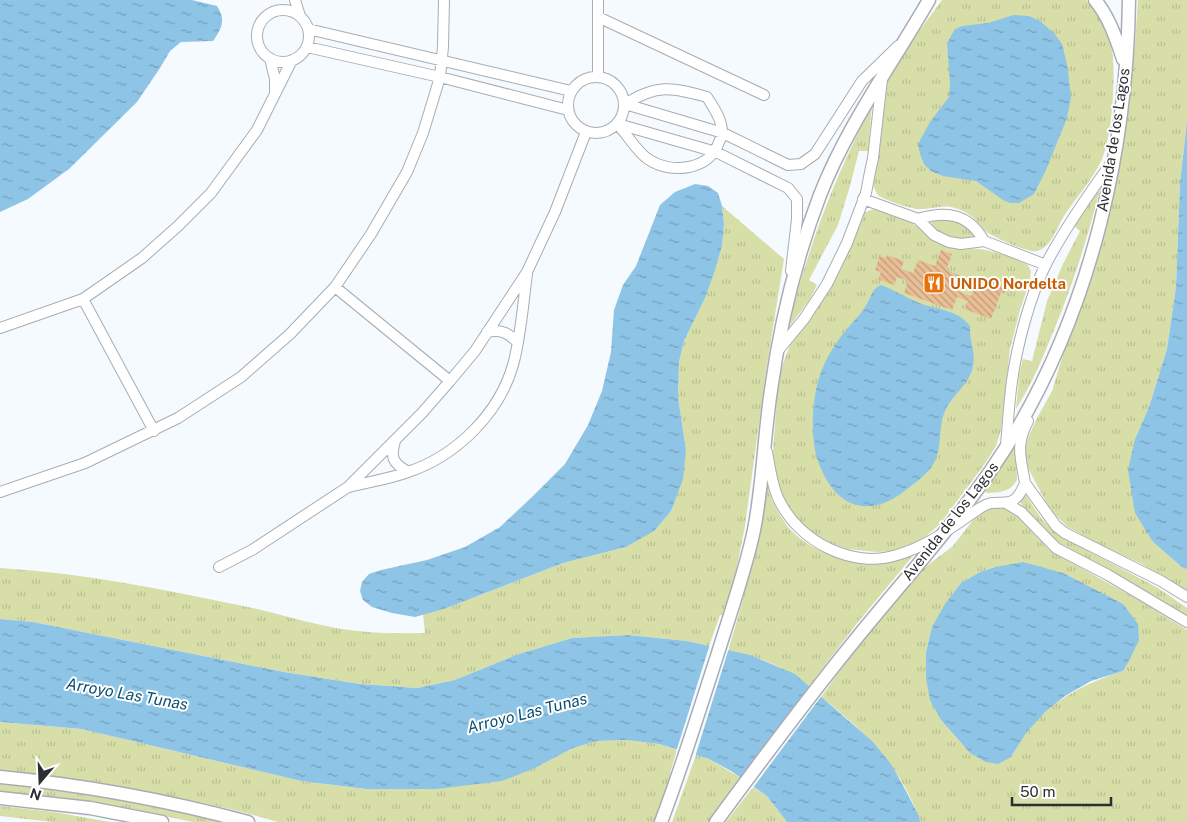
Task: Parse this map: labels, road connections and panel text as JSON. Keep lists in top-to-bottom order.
{
  "streets": {
    "street": ["Avenida de los Lagos"]
  },
  "water": ["Arroyo Las Tunas"],
  "places": {
    "restaurant": ["UNIDO Nordelta"]
  },
  "scale_bar": "50 m",
  "north": "bottom"
}
